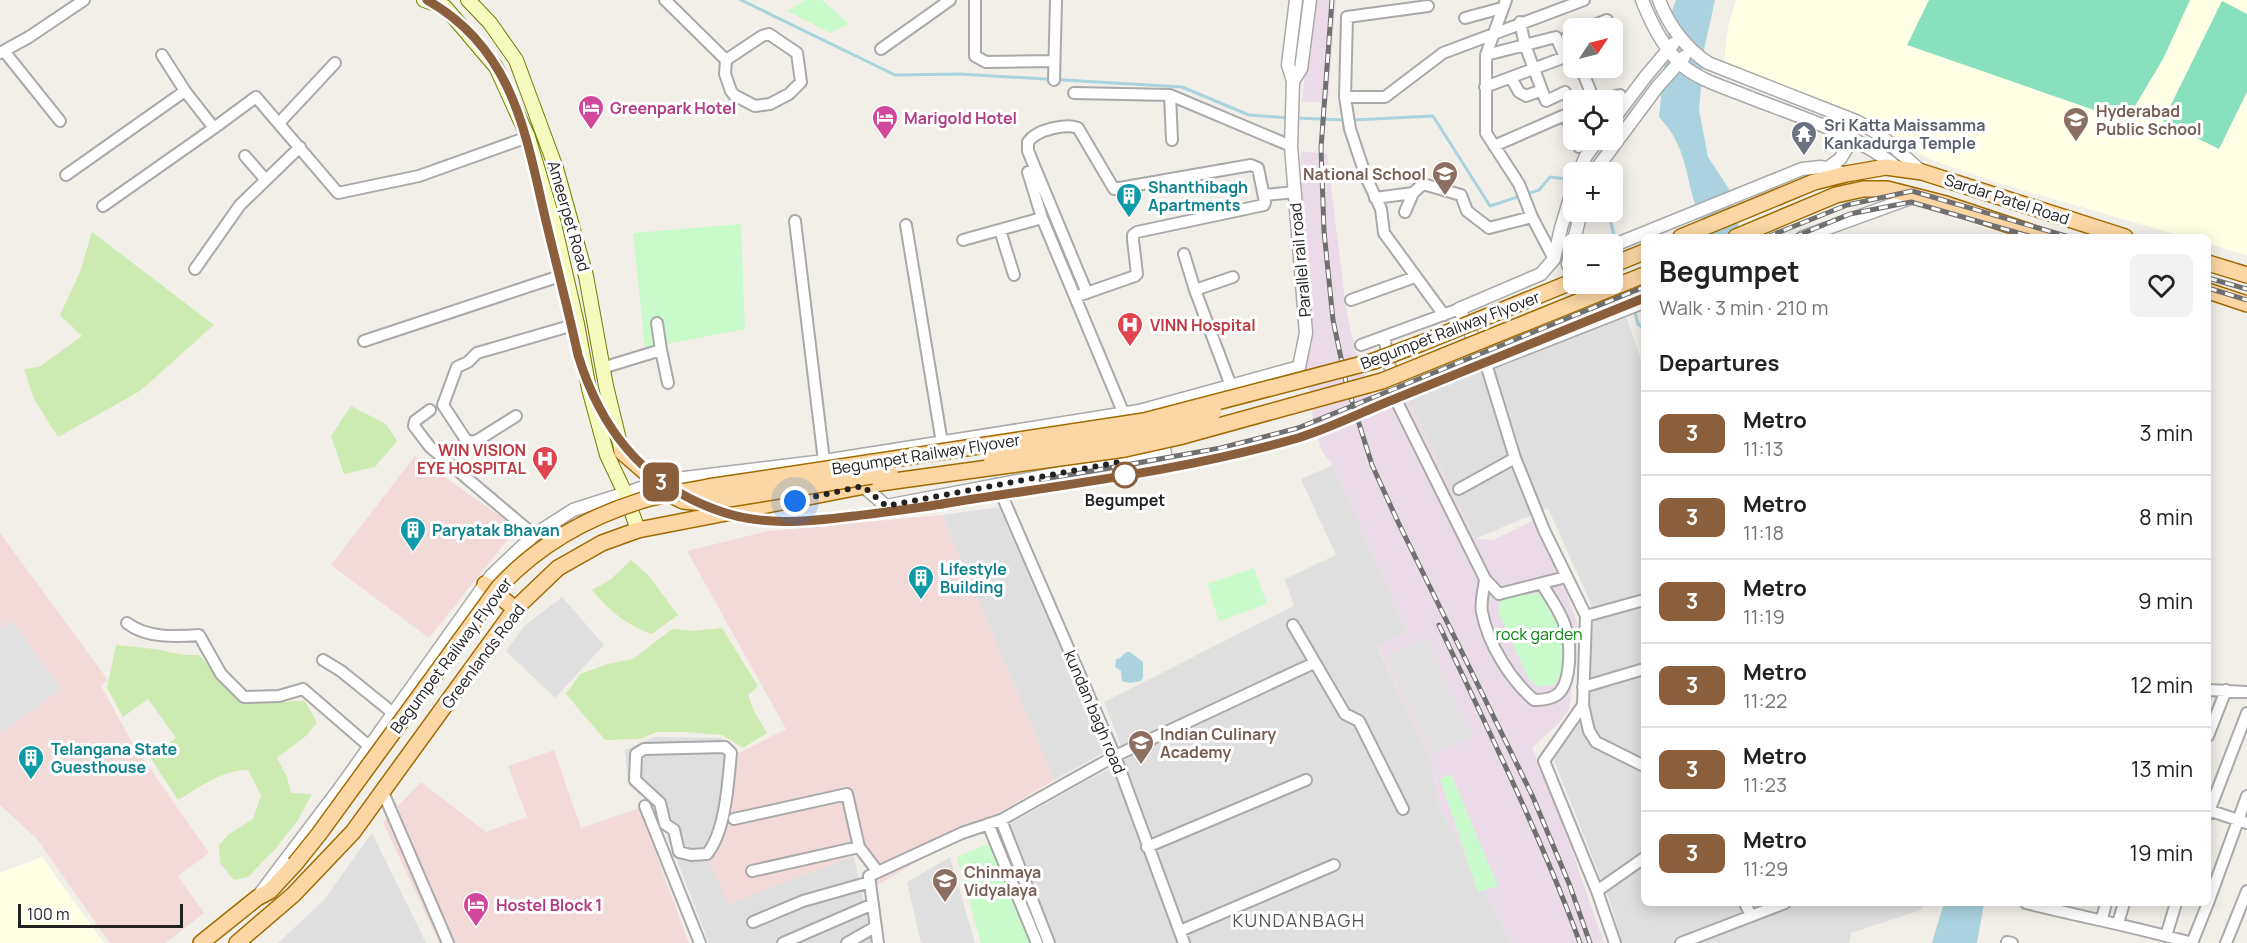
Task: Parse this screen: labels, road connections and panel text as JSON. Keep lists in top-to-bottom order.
{
  "streets": {
    "main road": [
      "Sardar Patel Road",
      "Ameerpet Road",
      "Begumpet Railway Flyover",
      "Greenlands Road"
    ],
    "street": ["Parallel rail road", "kundan bagh road"]
  },
  "crossings": [
    ["Ameerpet Road", "Greenlands Road"],
    ["Begumpet Railway Flyover", "Greenlands Road"]
  ],
  "districts": ["KUNDANBAGH"],
  "parks": ["rock garden"],
  "places": {
    "hotel": ["Greenpark Hotel", "Marigold Hotel", "Hostel Block 1"],
    "school or university": [
      "Hyderabad Public School",
      "National School",
      "Indian Culinary Academy",
      "Chinmaya Vidyalaya"
    ],
    "temple": ["Sri Katta Maissamma Kankadurga Temple"],
    "building": [
      "Shanthibagh Apartments",
      "Paryatak Bhavan",
      "Lifestyle Building",
      "Telangana State Guesthouse"
    ],
    "hospital": ["VINN Hospital", "WIN VISION EYE HOSPITAL"],
    "other": ["Begumpet"]
  },
  "lines": ["metro line 3"],
  "scale_bar": "100 m",
  "north": "top right",
  "page": {
    "on_map": "3",
    "map_buttons": ["+", "−"],
    "heading": [
      ["Begumpet", "Walk · 3 min · 210 m"],
      "Departures"
    ],
    "list": [
      {
        "mark": "3",
        "name": "Metro",
        "note": "11:13",
        "value": "3 min"
      },
      {
        "mark": "3",
        "name": "Metro",
        "note": "11:18",
        "value": "8 min"
      },
      {
        "mark": "3",
        "name": "Metro",
        "note": "11:19",
        "value": "9 min"
      },
      {
        "mark": "3",
        "name": "Metro",
        "note": "11:22",
        "value": "12 min"
      },
      {
        "mark": "3",
        "name": "Metro",
        "note": "11:23",
        "value": "13 min"
      },
      {
        "mark": "3",
        "name": "Metro",
        "note": "11:29",
        "value": "19 min"
      }
    ],
    "scale": "100 m"
  }
}
